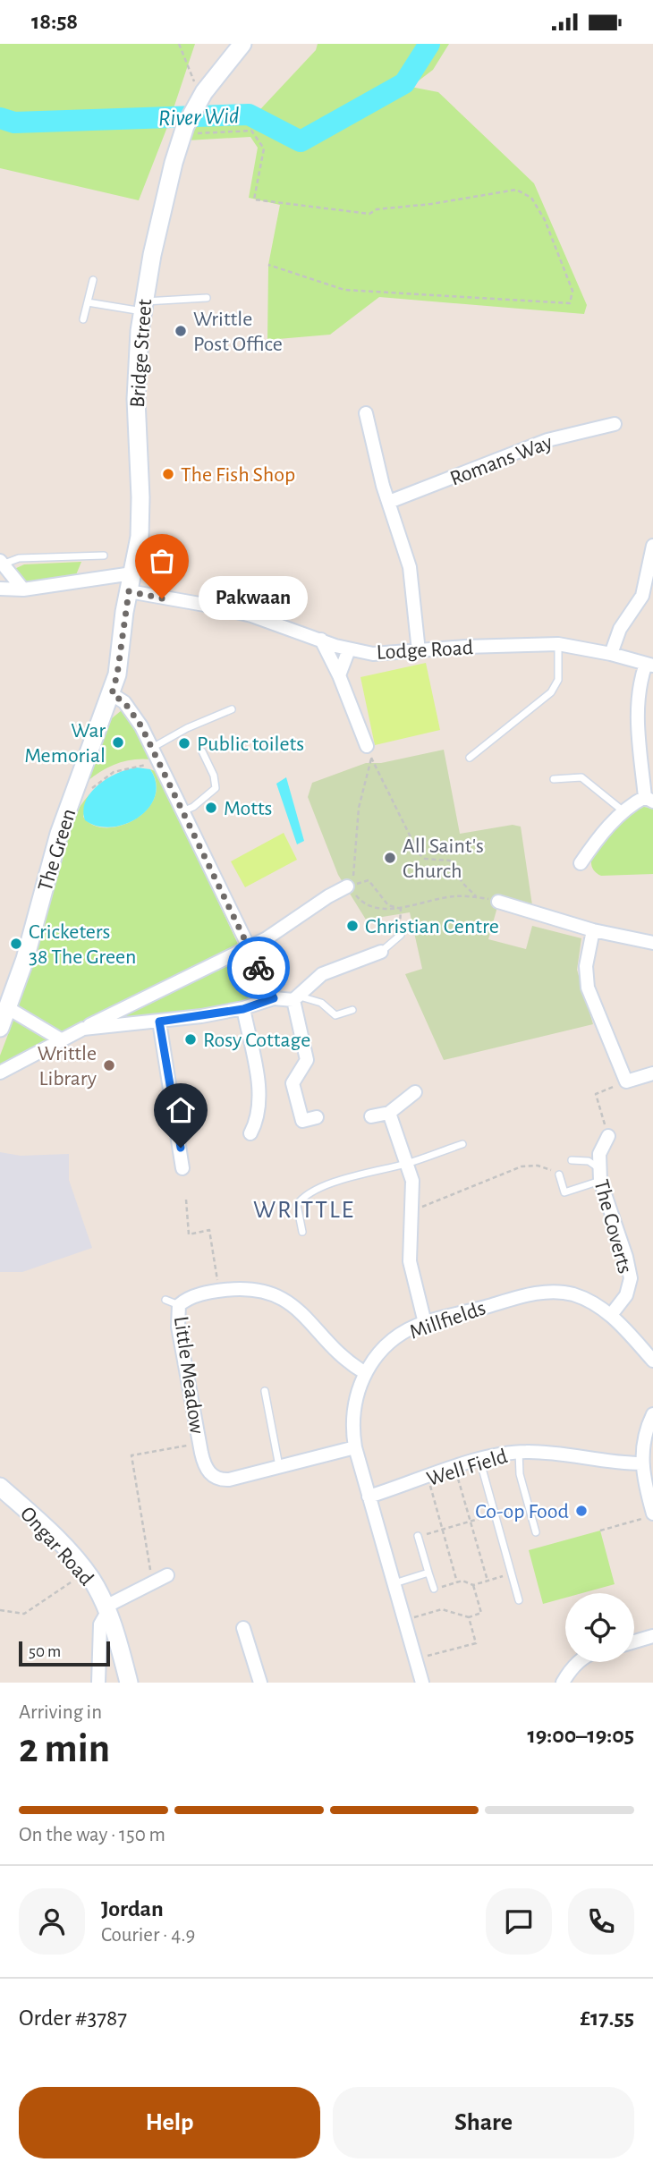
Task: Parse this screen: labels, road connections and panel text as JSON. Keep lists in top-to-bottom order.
{
  "streets": {
    "street": [
      "Bridge Street",
      "Romans Way",
      "Lodge Road",
      "The Green",
      "The Coverts",
      "Millfields",
      "Little Meadow",
      "Well Field",
      "Ongar Road"
    ]
  },
  "crossings": [
    ["Bridge Street", "Lodge Road"],
    ["Bridge Street", "The Green"],
    ["Lodge Road", "The Green"],
    ["The Coverts", "Millfields"],
    ["Millfields", "Little Meadow"],
    ["Millfields", "Well Field"]
  ],
  "districts": ["WRITTLE"],
  "water": ["River Wid"],
  "places": [
    "Writtle Post Office",
    "The Fish Shop",
    "Pakwaan",
    "War Memorial",
    "Public toilets",
    "Motts",
    "All Saint's Church",
    "Christian Centre",
    "Cricketers 38 The Green",
    "Rosy Cottage",
    "Writtle Library",
    "Co-op Food"
  ],
  "scale_bar": "50 m",
  "page": {
    "status": "18:58",
    "bubble": "Pakwaan",
    "scale": "50 m",
    "heading": ["2 min", "Arriving in", "19:00–19:05"],
    "panel": [
      "Jordan",
      "Courier · 4.9",
      "Order #3787",
      "£17.55"
    ],
    "bar": "On the way · 150 m",
    "buttons": ["Help", "Share"]
  }
}
